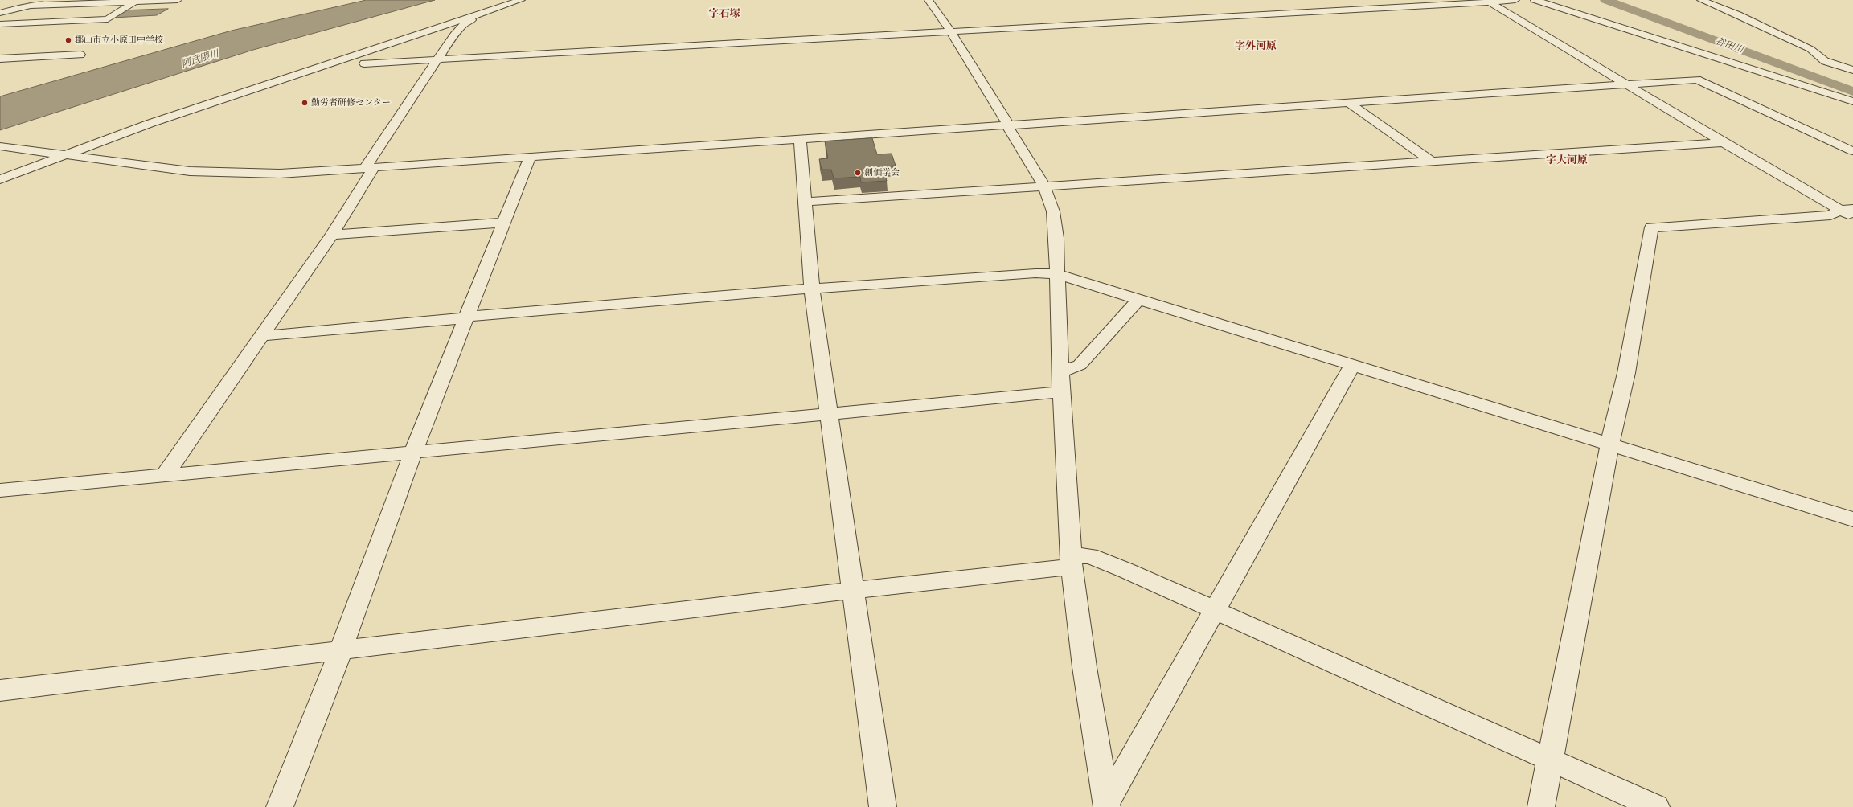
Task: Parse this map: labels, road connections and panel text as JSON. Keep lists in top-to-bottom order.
{
  "districts": ["字石塚", "字外河原", "字大河原"],
  "water": ["谷田川", "阿武隈川"],
  "places": ["郡山市立小原田中学校", "勤労者研修センター", "創価学会"]
}
